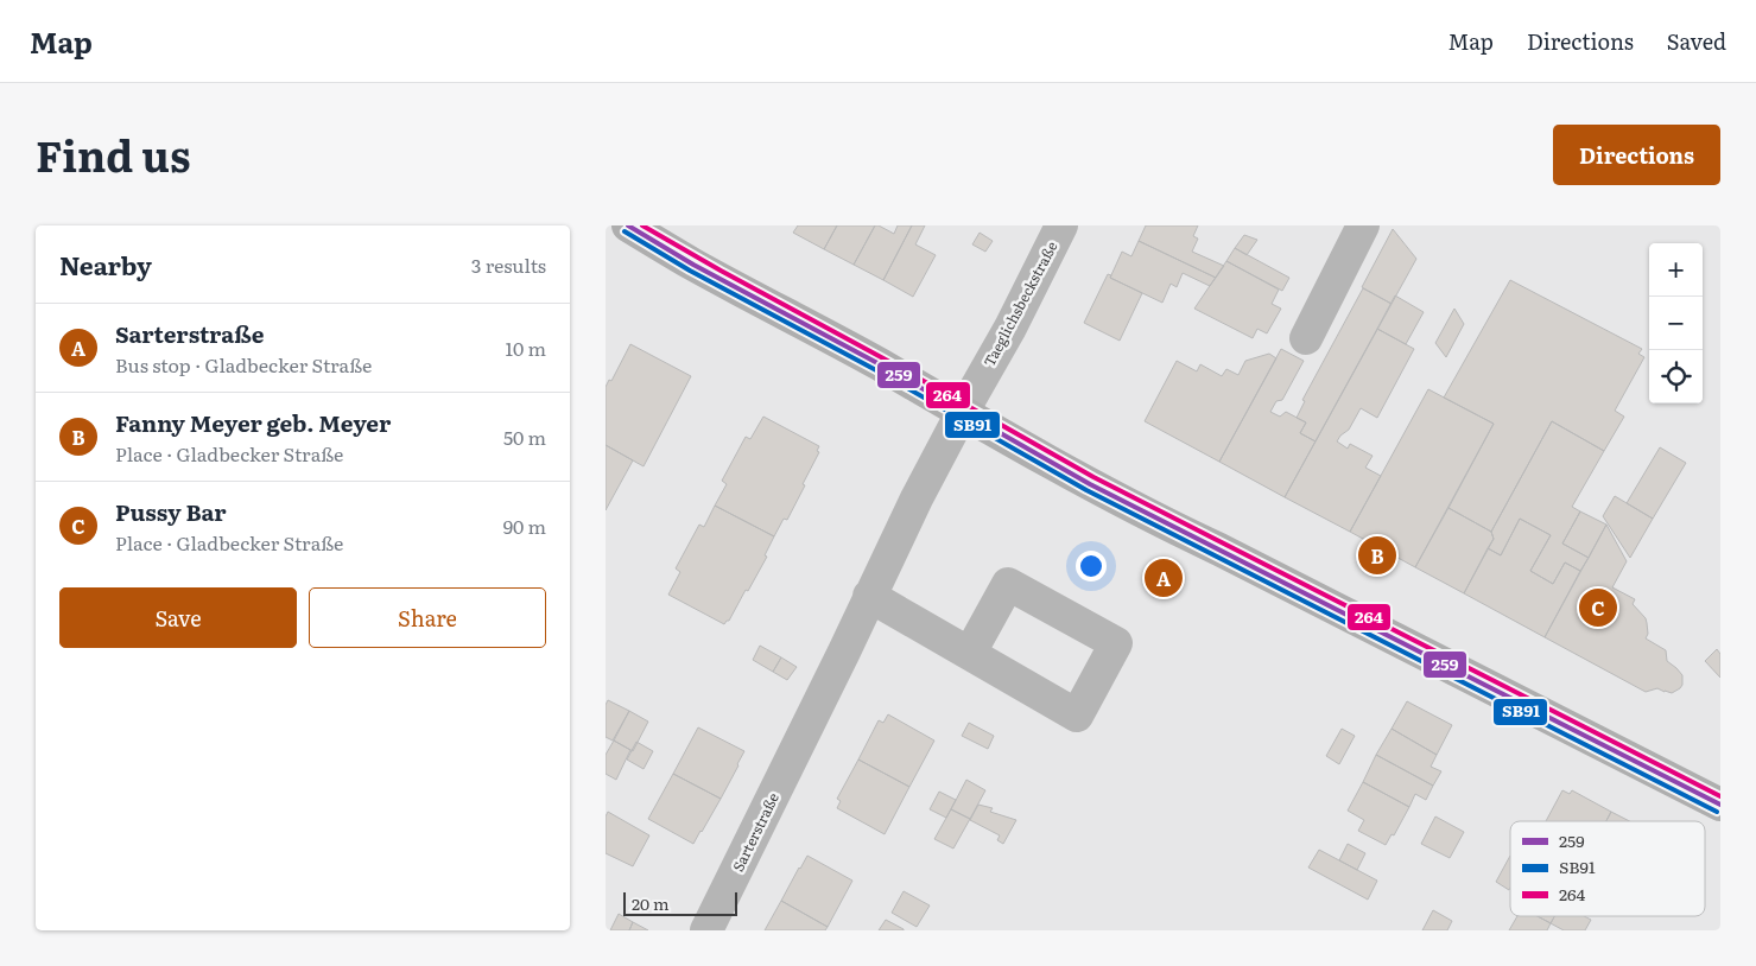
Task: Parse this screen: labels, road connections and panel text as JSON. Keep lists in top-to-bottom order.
{
  "streets": {
    "street": ["Taeglichsbeckstraße", "Sarterstraße"]
  },
  "crossings": [
    ["Taeglichsbeckstraße", "Sarterstraße"]
  ],
  "lines": ["transit line 259", "transit line 264", "transit line SB91"],
  "legend": ["259", "SB91", "264"],
  "scale_bar": "20 m",
  "page": {
    "header": "Map",
    "nav": ["Map", "Directions", "Saved"],
    "title": "Find us",
    "buttons": [
      "Directions",
      ["Save", "Share"]
    ],
    "heading": ["Nearby", "3 results"],
    "map_buttons": ["+", "−"],
    "list": [
      {
        "mark": "A",
        "name": "Sarterstraße",
        "note": "Bus stop · Gladbecker Straße",
        "value": "10 m"
      },
      {
        "mark": "B",
        "name": "Fanny Meyer geb. Meyer",
        "note": "Place · Gladbecker Straße",
        "value": "50 m"
      },
      {
        "mark": "C",
        "name": "Pussy Bar",
        "note": "Place · Gladbecker Straße",
        "value": "90 m"
      }
    ],
    "pins": ["B", "A", "C"],
    "scale": "20 m"
  }
}
